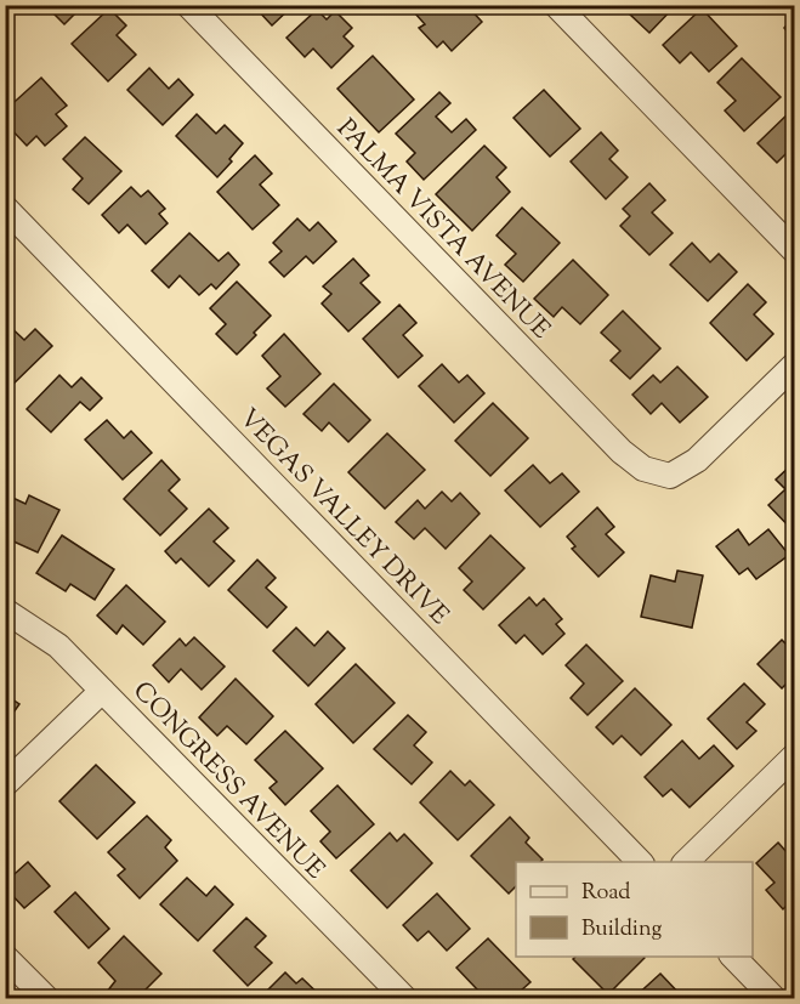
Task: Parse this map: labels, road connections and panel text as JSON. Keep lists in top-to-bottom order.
{
  "streets": {
    "street": ["PALMA VISTA AVENUE", "VEGAS VALLEY DRIVE", "CONGRESS AVENUE"]
  },
  "legend": ["Road", "Building"]
}
